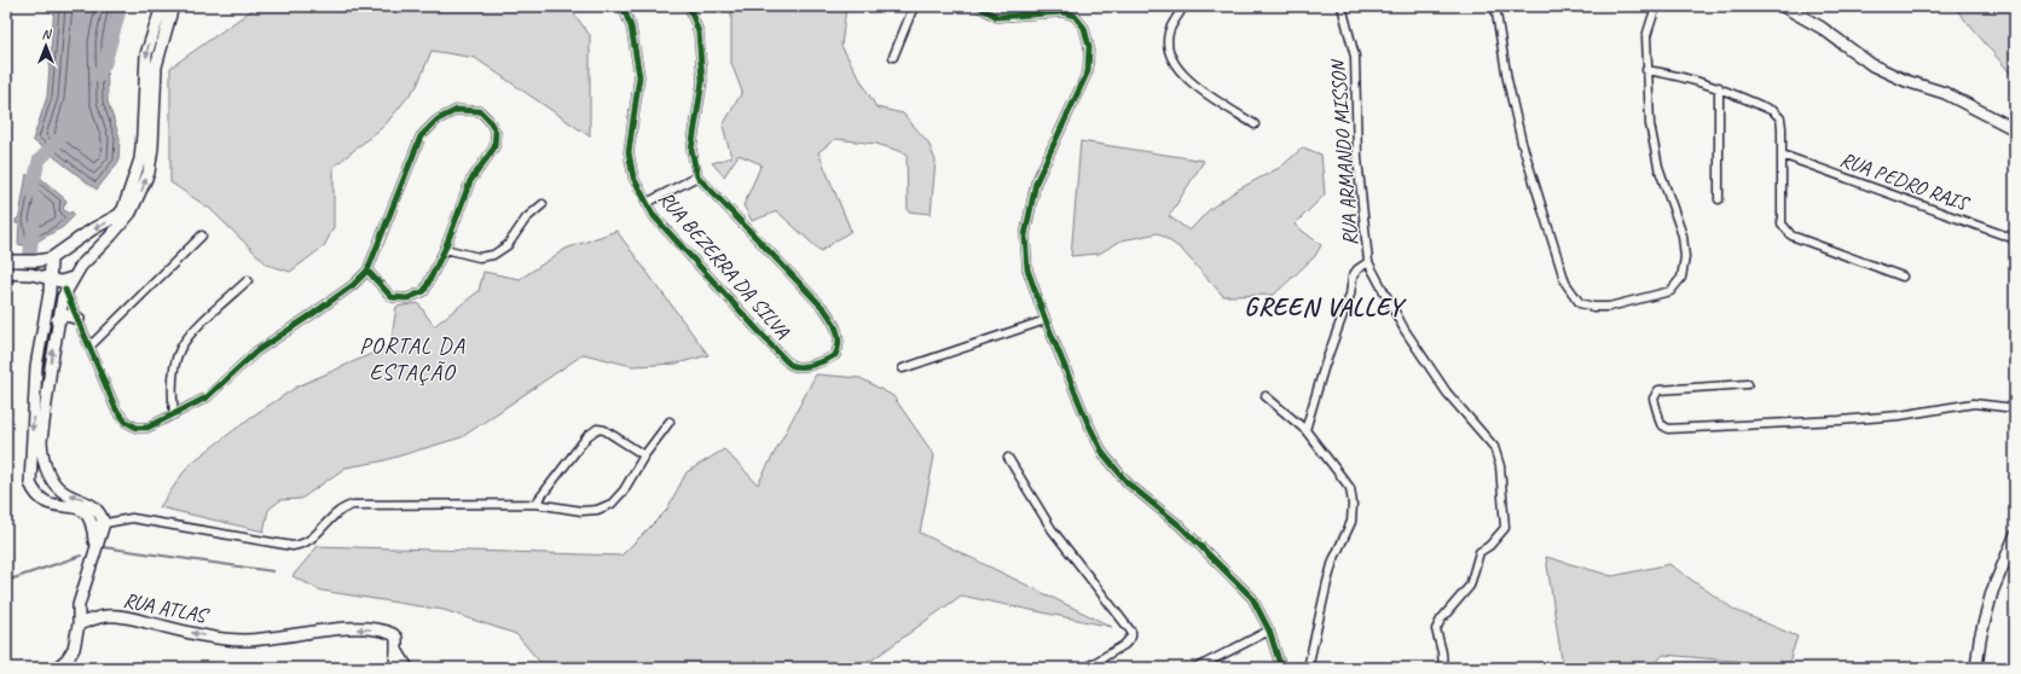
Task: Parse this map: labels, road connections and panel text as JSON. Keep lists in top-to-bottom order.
{
  "streets": {
    "main road": ["RUA ATLAS"],
    "street": ["RUA ARMANDO MISSON", "RUA PEDRO RAIS", "RUA BEZERRA DA SILVA"]
  },
  "one_way": ["RUA ATLAS"],
  "districts": ["GREEN VALLEY", "PORTAL DA ESTAÇÃO"],
  "north": "top"
}
